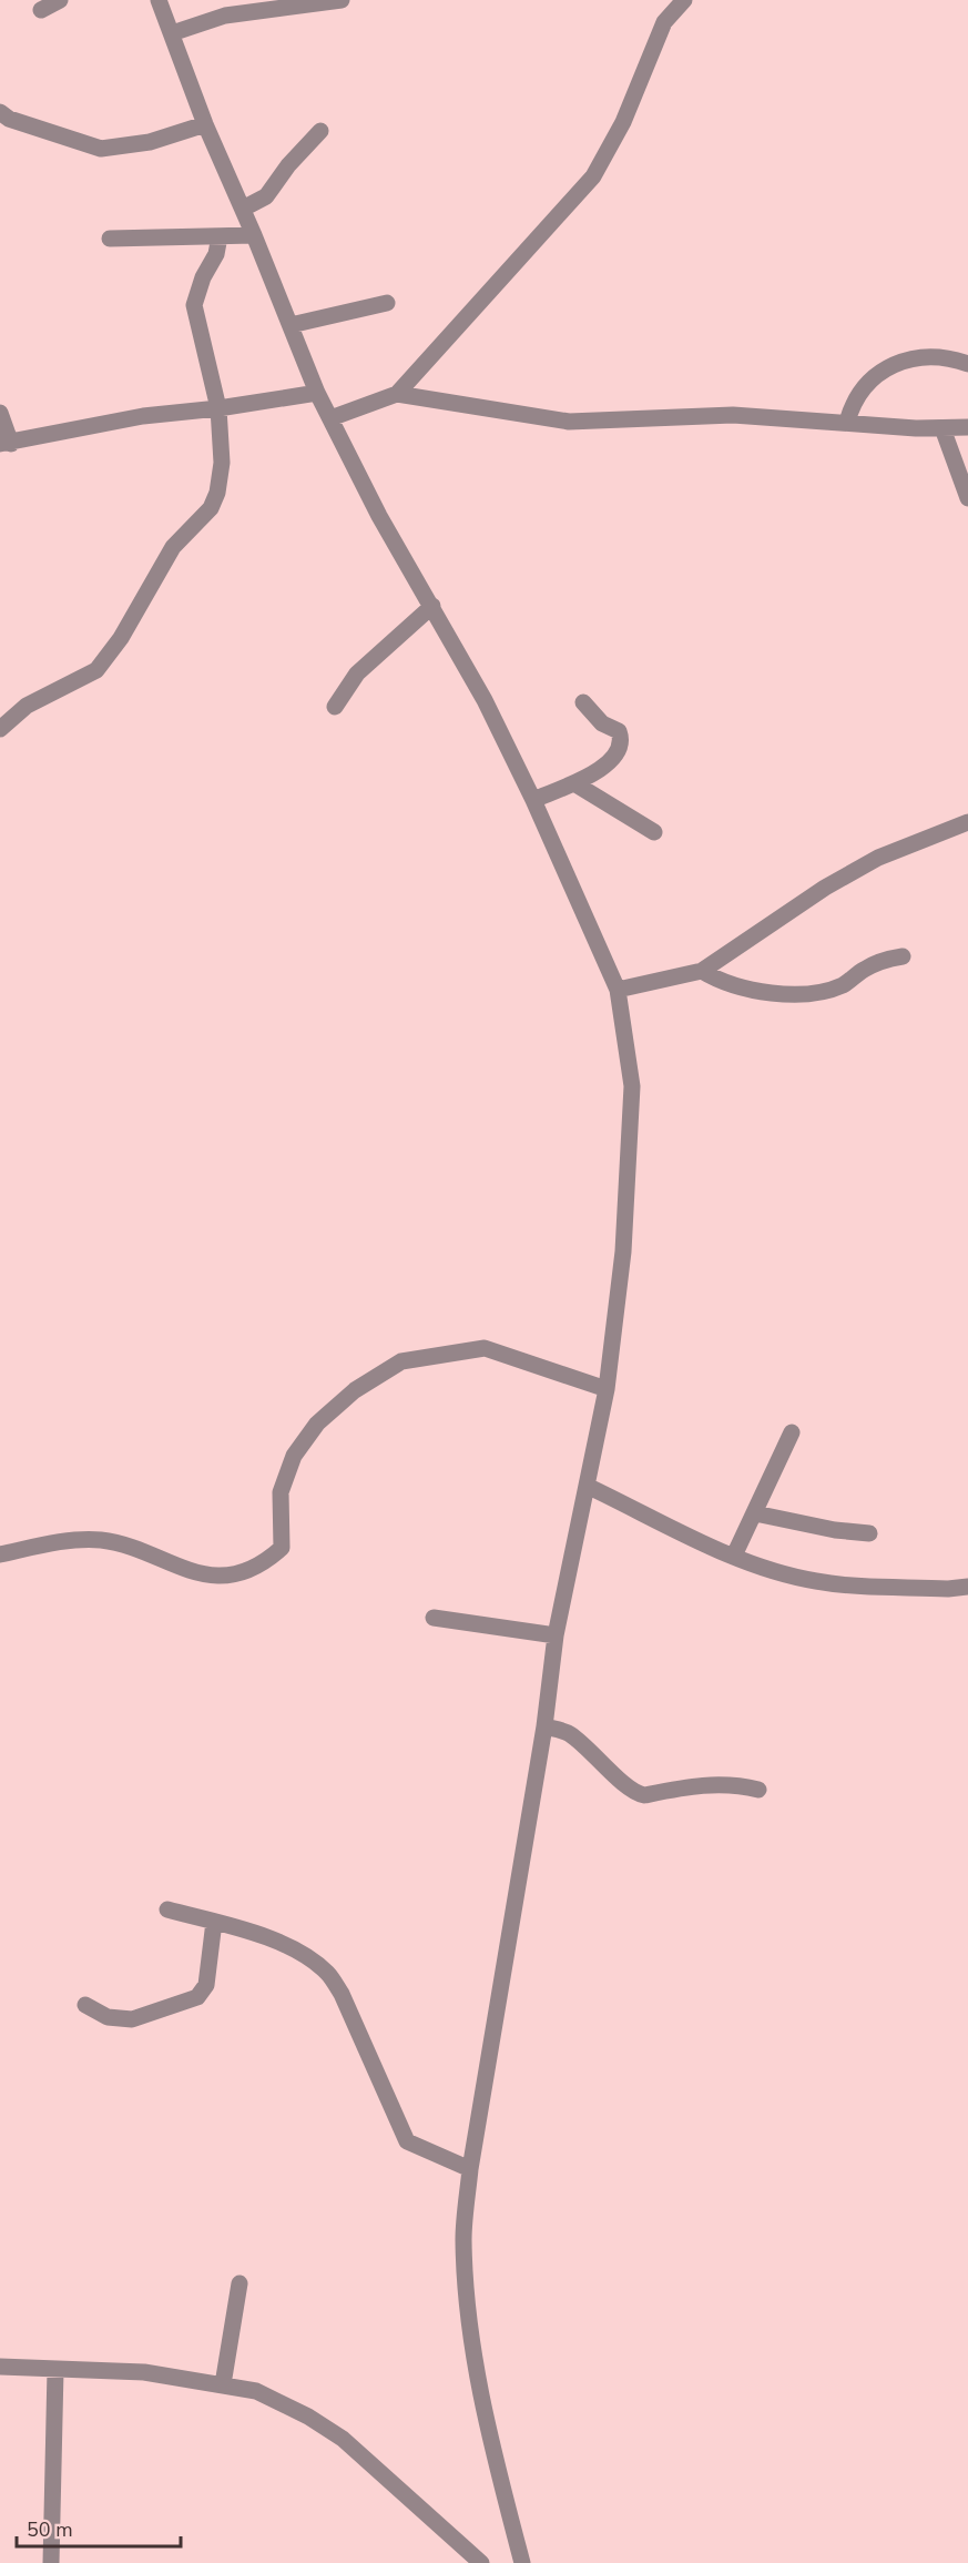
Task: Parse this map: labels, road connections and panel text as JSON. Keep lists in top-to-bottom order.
{
  "scale_bar": "50 m"
}
